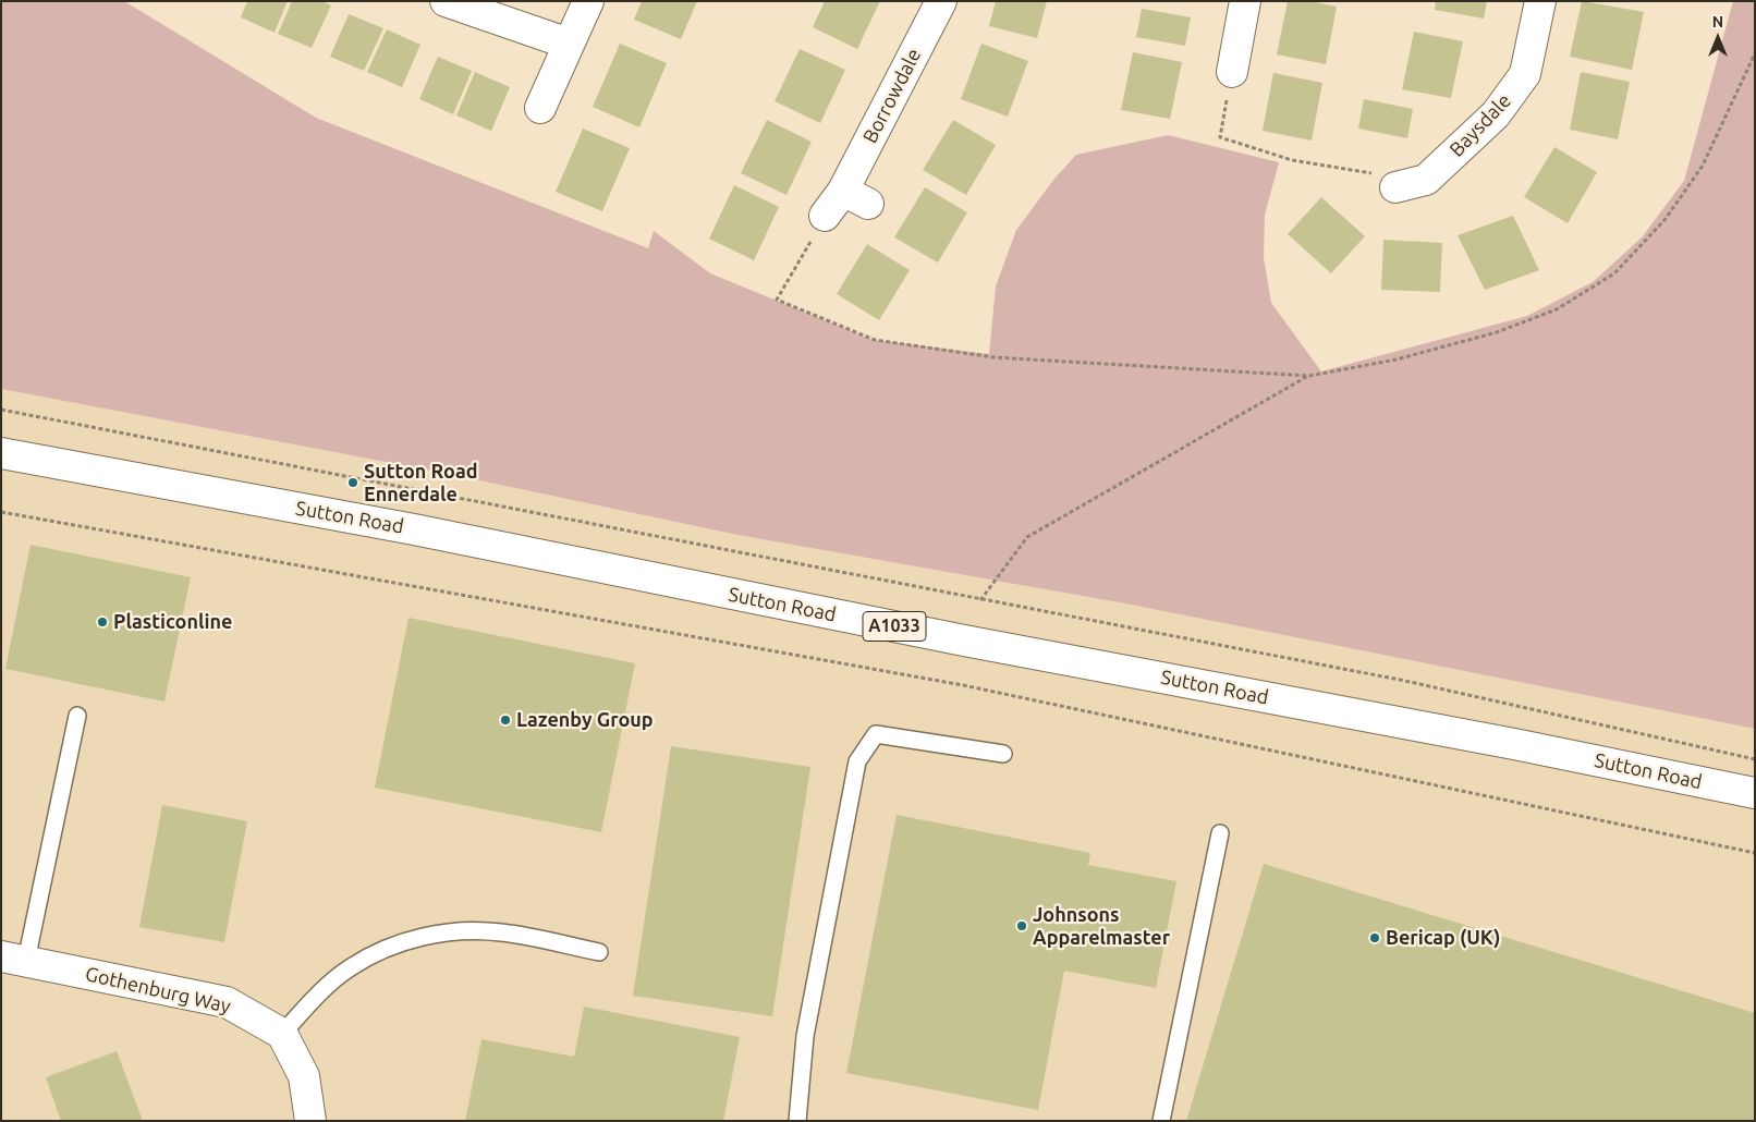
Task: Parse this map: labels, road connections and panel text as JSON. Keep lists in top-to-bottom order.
{
  "streets": {
    "main road": [
      "Borrowdale",
      "Baysdale",
      "Sutton Road",
      "A1033",
      "Gothenburg Way"
    ]
  },
  "places": [
    "Sutton Road Ennerdale",
    "Plasticonline",
    "Lazenby Group",
    "Johnsons Apparelmaster",
    "Bericap (UK)"
  ],
  "north": "top"
}
